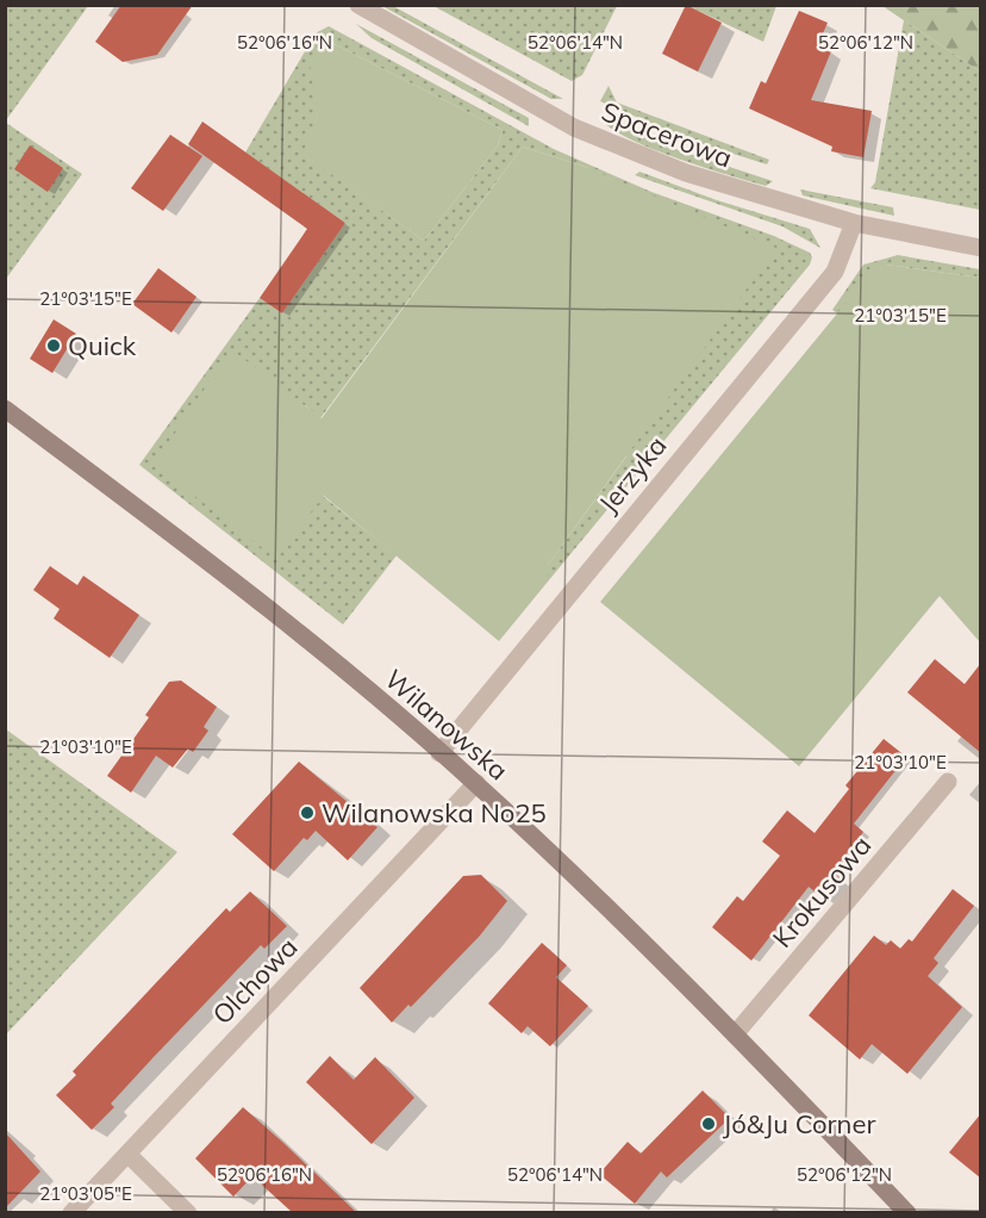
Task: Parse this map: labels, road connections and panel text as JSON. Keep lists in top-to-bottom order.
{
  "streets": {
    "street": [
      "Spacerowa",
      "Jerzyka",
      "Wilanowska",
      "Krokusowa",
      "Olchowa"
    ]
  },
  "crossings": [
    ["Spacerowa", "Jerzyka"],
    ["Jerzyka", "Wilanowska"],
    ["Wilanowska", "Krokusowa"],
    ["Wilanowska", "Olchowa"]
  ],
  "places": ["Quick", "Wilanowska No25", "Jó&Ju Corner"],
  "coordinates": [
    "52°06'16\"N",
    "52°06'14\"N",
    "52°06'12\"N",
    "21°03'15\"E",
    "21°03'10\"E",
    "21°03'05\"E"
  ]
}
